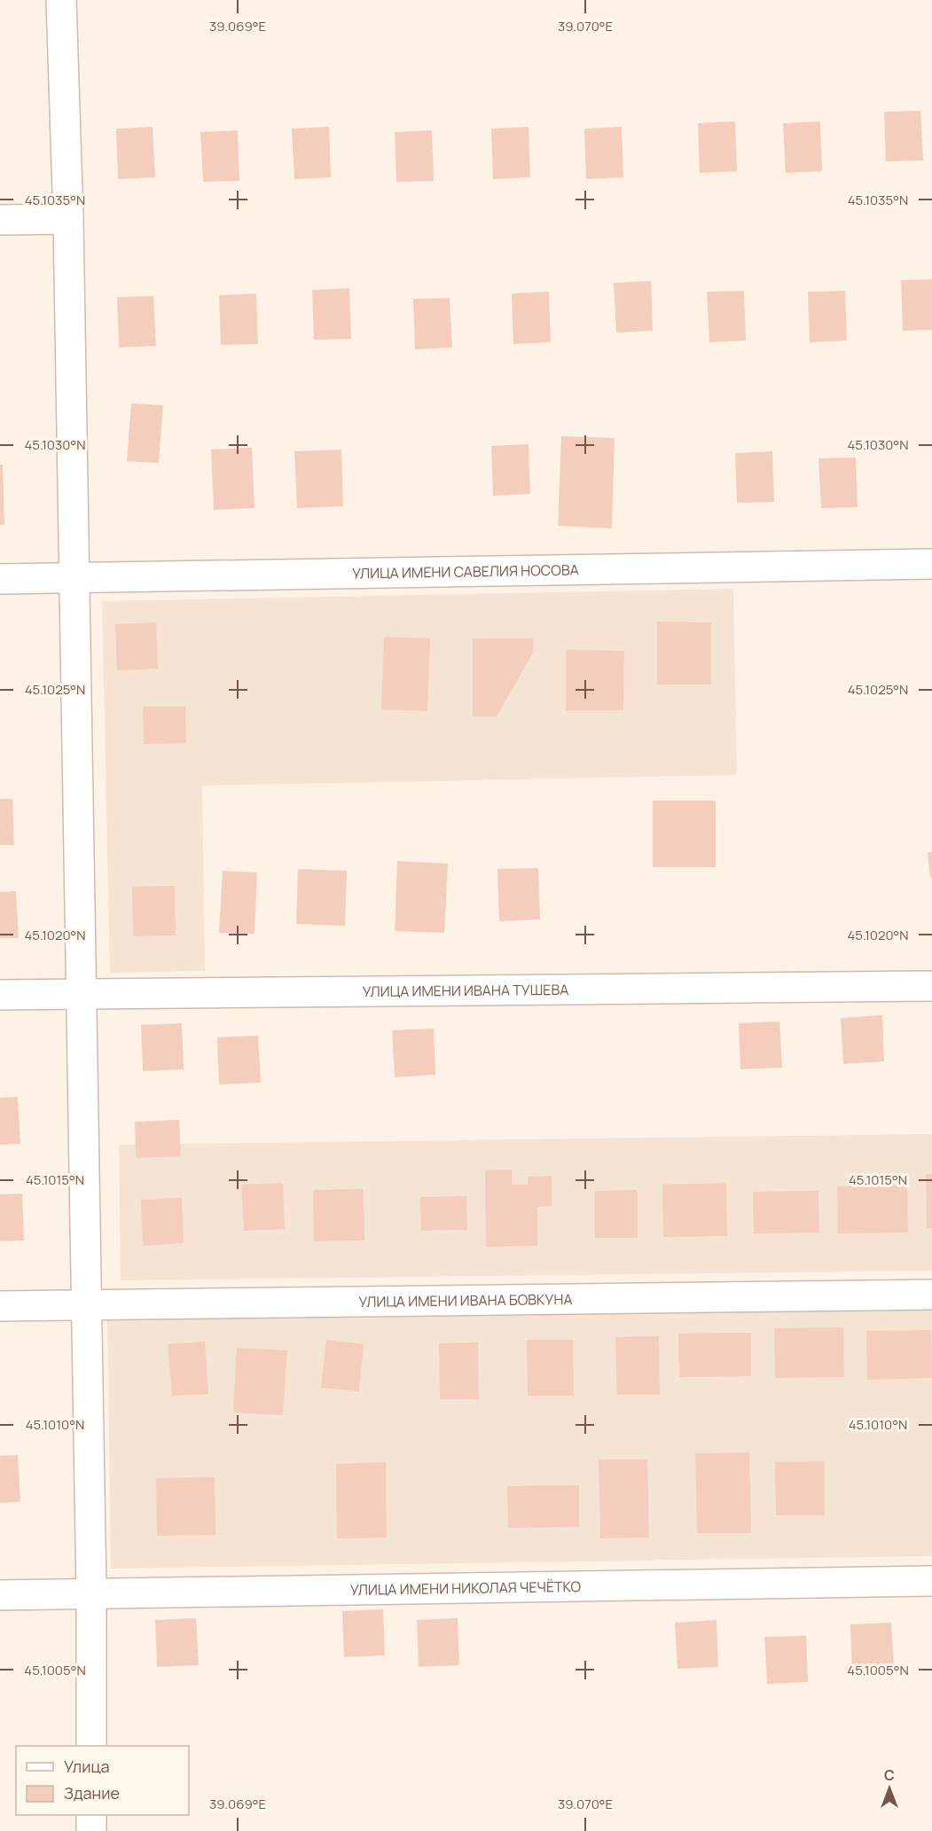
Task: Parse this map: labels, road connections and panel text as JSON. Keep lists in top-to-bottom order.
{
  "streets": {
    "street": [
      "УЛИЦА ИМЕНИ САВЕЛИЯ НОСОВА",
      "УЛИЦА ИМЕНИ ИВАНА ТУШЕВА",
      "УЛИЦА ИМЕНИ ИВАНА БОВКУНА",
      "УЛИЦА ИМЕНИ НИКОЛАЯ ЧЕЧЁТКО"
    ]
  },
  "legend": ["Улица", "Здание"],
  "north": "top",
  "coordinates": [
    "39.069°E",
    "39.070°E",
    "45.1035°N",
    "45.1030°N",
    "45.1025°N",
    "45.1020°N",
    "45.1015°N",
    "45.1010°N",
    "45.1005°N"
  ]
}
